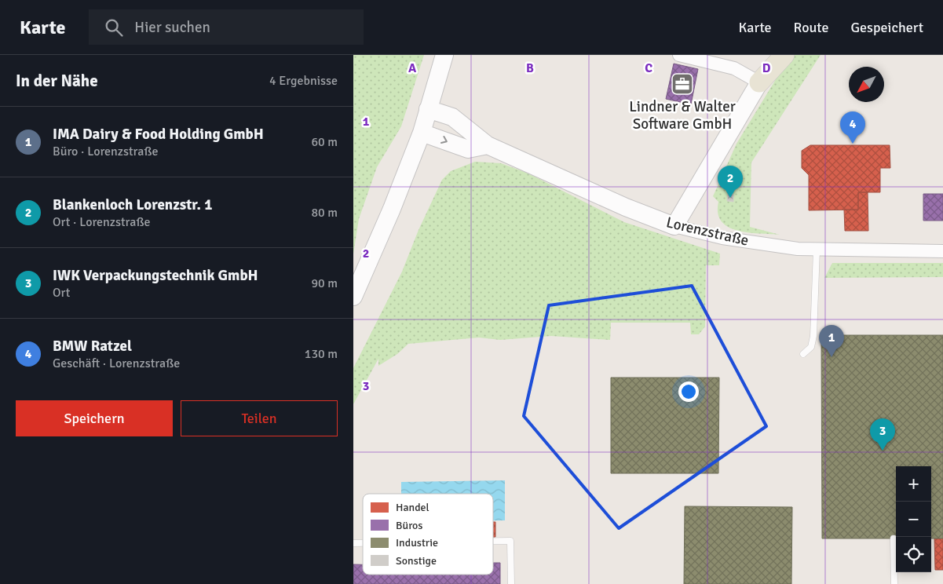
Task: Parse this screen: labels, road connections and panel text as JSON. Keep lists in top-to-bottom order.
{
  "streets": {
    "main road": ["Lorenzstraße"]
  },
  "places": {
    "office": ["Lindner & Walter Software GmbH"]
  },
  "legend": [
    "Handel",
    "Büros",
    "Industrie",
    "Sonstige"
  ],
  "north": "bottom left",
  "page": {
    "header": "Karte",
    "search": "Hier suchen",
    "nav": ["Karte", "Route", "Gespeichert"],
    "heading": ["In der Nähe", "4 Ergebnisse"],
    "list": [
      {
        "mark": "1",
        "name": "IMA Dairy & Food Holding GmbH",
        "note": "Büro · Lorenzstraße",
        "value": "60 m"
      },
      {
        "mark": "2",
        "name": "Blankenloch Lorenzstr. 1",
        "note": "Ort · Lorenzstraße",
        "value": "80 m"
      },
      {
        "mark": "3",
        "name": "IWK Verpackungstechnik GmbH",
        "note": "Ort",
        "value": "90 m"
      },
      {
        "mark": "4",
        "name": "BMW Ratzel",
        "note": "Geschäft · Lorenzstraße",
        "value": "130 m"
      }
    ],
    "pins": [
      "4",
      "2",
      "1",
      "3"
    ],
    "buttons": ["Speichern", "Teilen"],
    "map_buttons": ["+", "−"]
  },
  "grid": {
    "columns": [
      "A",
      "B",
      "C",
      "D"
    ],
    "rows": ["1", "2", "3"]
  }
}
